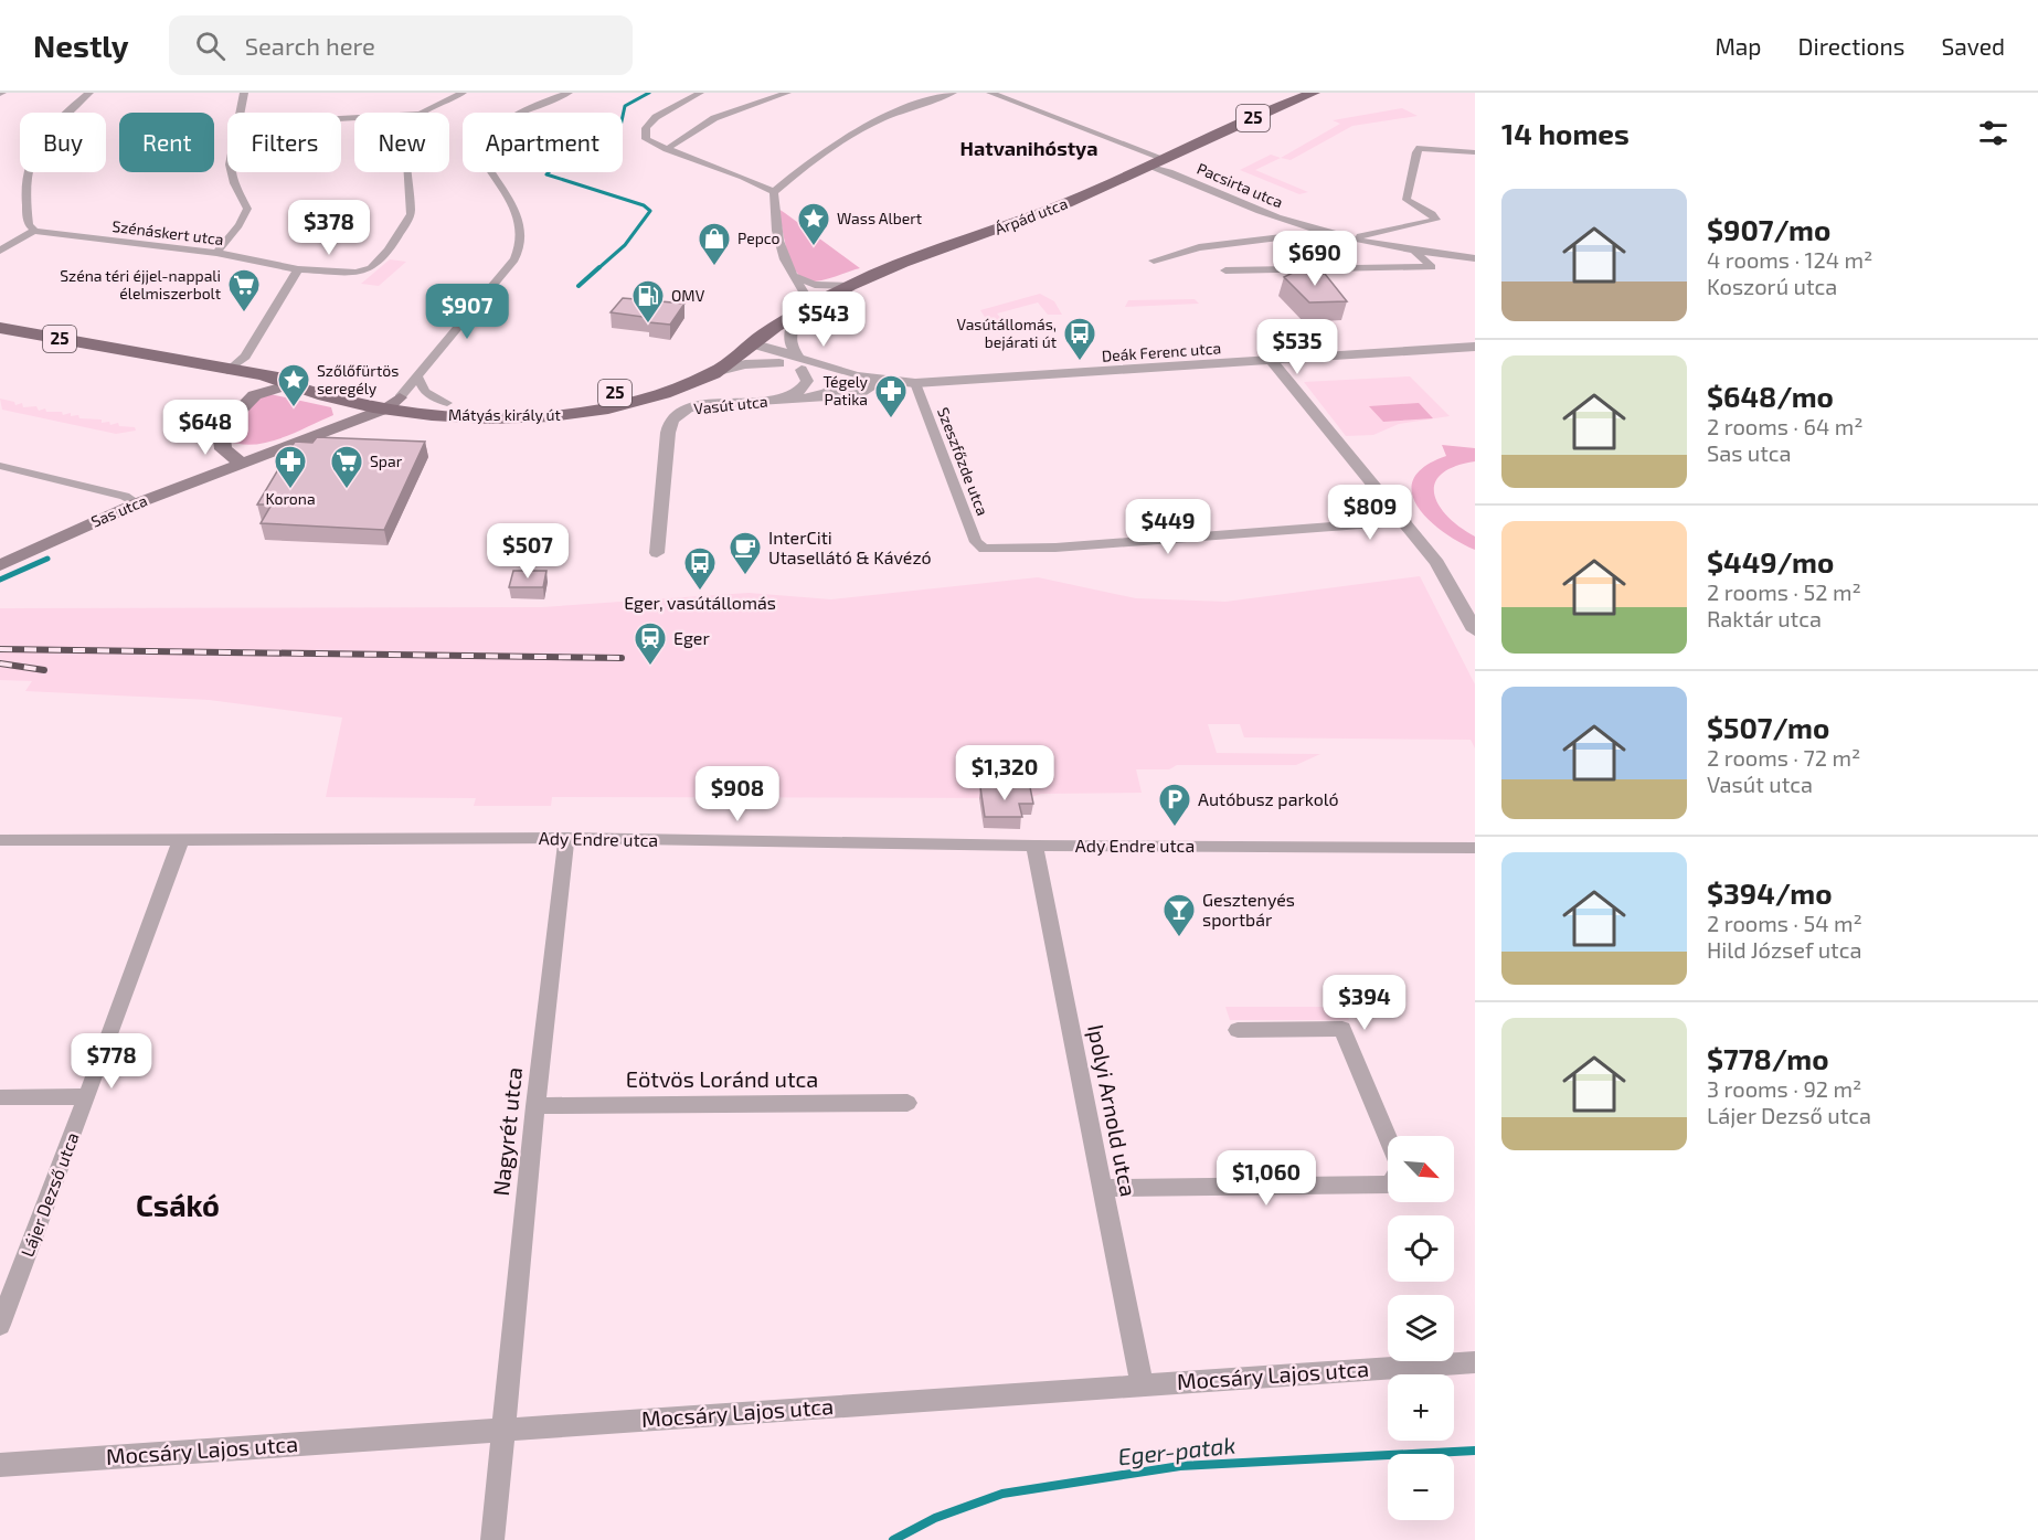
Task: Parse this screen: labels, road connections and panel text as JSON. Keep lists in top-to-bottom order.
{
  "streets": {
    "main road": [
      "25",
      "Árpád utca",
      "Mátyás király út",
      "Sas utca"
    ],
    "street": [
      "Pacsirta utca",
      "Szénáskert utca",
      "Deák Ferenc utca",
      "Vasút utca",
      "Szeszfőzde utca",
      "Ady Endre utca",
      "Eötvös Loránd utca",
      "Ipolyi Arnold utca",
      "Nagyrét utca",
      "Lájer Dezső utca",
      "Mocsáry Lajos utca"
    ]
  },
  "crossings": [
    ["Pacsirta utca", "Árpád utca"],
    ["Árpád utca", "Deák Ferenc utca"],
    ["Árpád utca", "Mátyás király út"],
    ["Deák Ferenc utca", "Vasút utca"],
    ["Deák Ferenc utca", "Mátyás király út"],
    ["Deák Ferenc utca", "Szeszfőzde utca"],
    ["Mátyás király út", "Sas utca"],
    ["Ady Endre utca", "Ipolyi Arnold utca"],
    ["Ady Endre utca", "Nagyrét utca"],
    ["Ady Endre utca", "Lájer Dezső utca"],
    ["Eötvös Loránd utca", "Nagyrét utca"],
    ["Ipolyi Arnold utca", "Mocsáry Lajos utca"],
    ["Nagyrét utca", "Mocsáry Lajos utca"]
  ],
  "districts": ["Hatvanihóstya", "Csákó"],
  "water": ["Eger-patak"],
  "places": {
    "place": ["Wass Albert", "Szőlőfürtös seregély"],
    "shop": ["Pepco"],
    "supermarket": ["Széna téri éjjel-nappali élelmiszerbolt", "Spar"],
    "fuel station": ["OMV"],
    "bus stop": ["Vasútállomás, bejárati út", "Eger, vasútállomás"],
    "pharmacy": ["Tégely Patika", "Korona"],
    "cafe": ["InterCiti Utasellátó & Kávézó"],
    "station": ["Eger"],
    "parking": ["Autóbusz parkoló"],
    "bar": ["Gesztenyés sportbár"]
  },
  "north": "bottom right",
  "page": {
    "header": "Nestly",
    "search": "Search here",
    "nav": ["Map", "Directions", "Saved"],
    "heading": "14 homes",
    "chip": [
      "Buy",
      "Rent",
      "Filters",
      "New",
      "Apartment"
    ],
    "list": [
      {
        "name": "$907/mo",
        "note": "4 rooms · 124 m² · Koszorú utca"
      },
      {
        "name": "$648/mo",
        "note": "2 rooms · 64 m² · Sas utca"
      },
      {
        "name": "$449/mo",
        "note": "2 rooms · 52 m² · Raktár utca"
      },
      {
        "name": "$507/mo",
        "note": "2 rooms · 72 m² · Vasút utca"
      },
      {
        "name": "$394/mo",
        "note": "2 rooms · 54 m² · Hild József utca"
      },
      {
        "name": "$778/mo",
        "note": "3 rooms · 92 m² · Lájer Dezső utca"
      }
    ],
    "price": [
      "$378",
      "$690",
      "$907",
      "$543",
      "$535",
      "$648",
      "$809",
      "$449",
      "$507",
      "$1,320",
      "$908",
      "$394",
      "$778",
      "$1,060"
    ],
    "map_buttons": ["+", "−"]
  }
}
